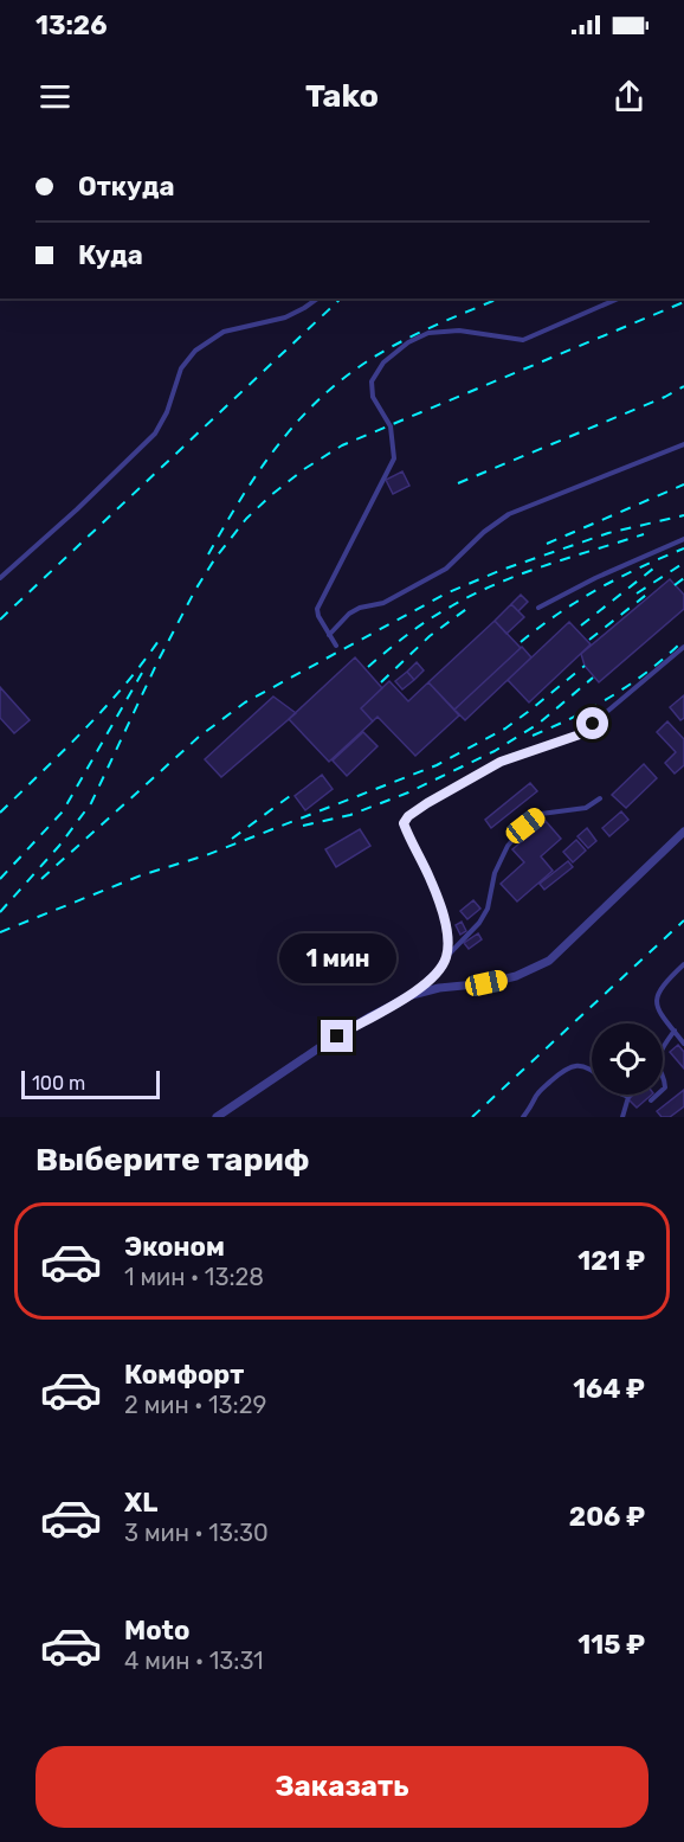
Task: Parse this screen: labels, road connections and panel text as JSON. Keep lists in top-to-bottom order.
{
  "scale_bar": "100 m",
  "page": {
    "status": "13:26",
    "header": "Tako",
    "banner": ["Откуда", "Куда"],
    "bubble": "1 мин",
    "scale": "100 m",
    "heading": "Выберите тариф",
    "list": [
      {
        "name": "Эконом",
        "note": "1 мин · 13:28",
        "value": "121 ₽"
      },
      {
        "name": "Комфорт",
        "note": "2 мин · 13:29",
        "value": "164 ₽"
      },
      {
        "name": "XL",
        "note": "3 мин · 13:30",
        "value": "206 ₽"
      },
      {
        "name": "Moto",
        "note": "4 мин · 13:31",
        "value": "115 ₽"
      }
    ],
    "buttons": "Заказать"
  }
}
